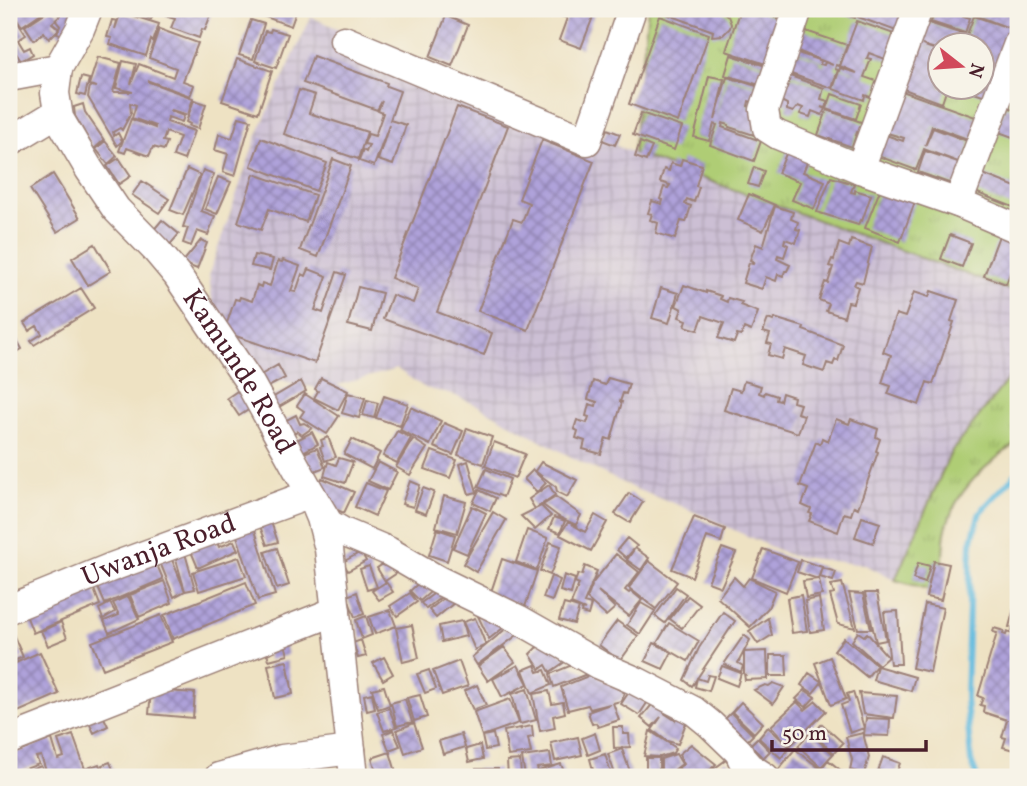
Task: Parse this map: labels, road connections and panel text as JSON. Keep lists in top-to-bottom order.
{
  "streets": {
    "street": ["Kamunde Road", "Uwanja Road"]
  },
  "crossings": [
    ["Kamunde Road", "Uwanja Road"]
  ],
  "scale_bar": "50 m",
  "north": "right"
}
